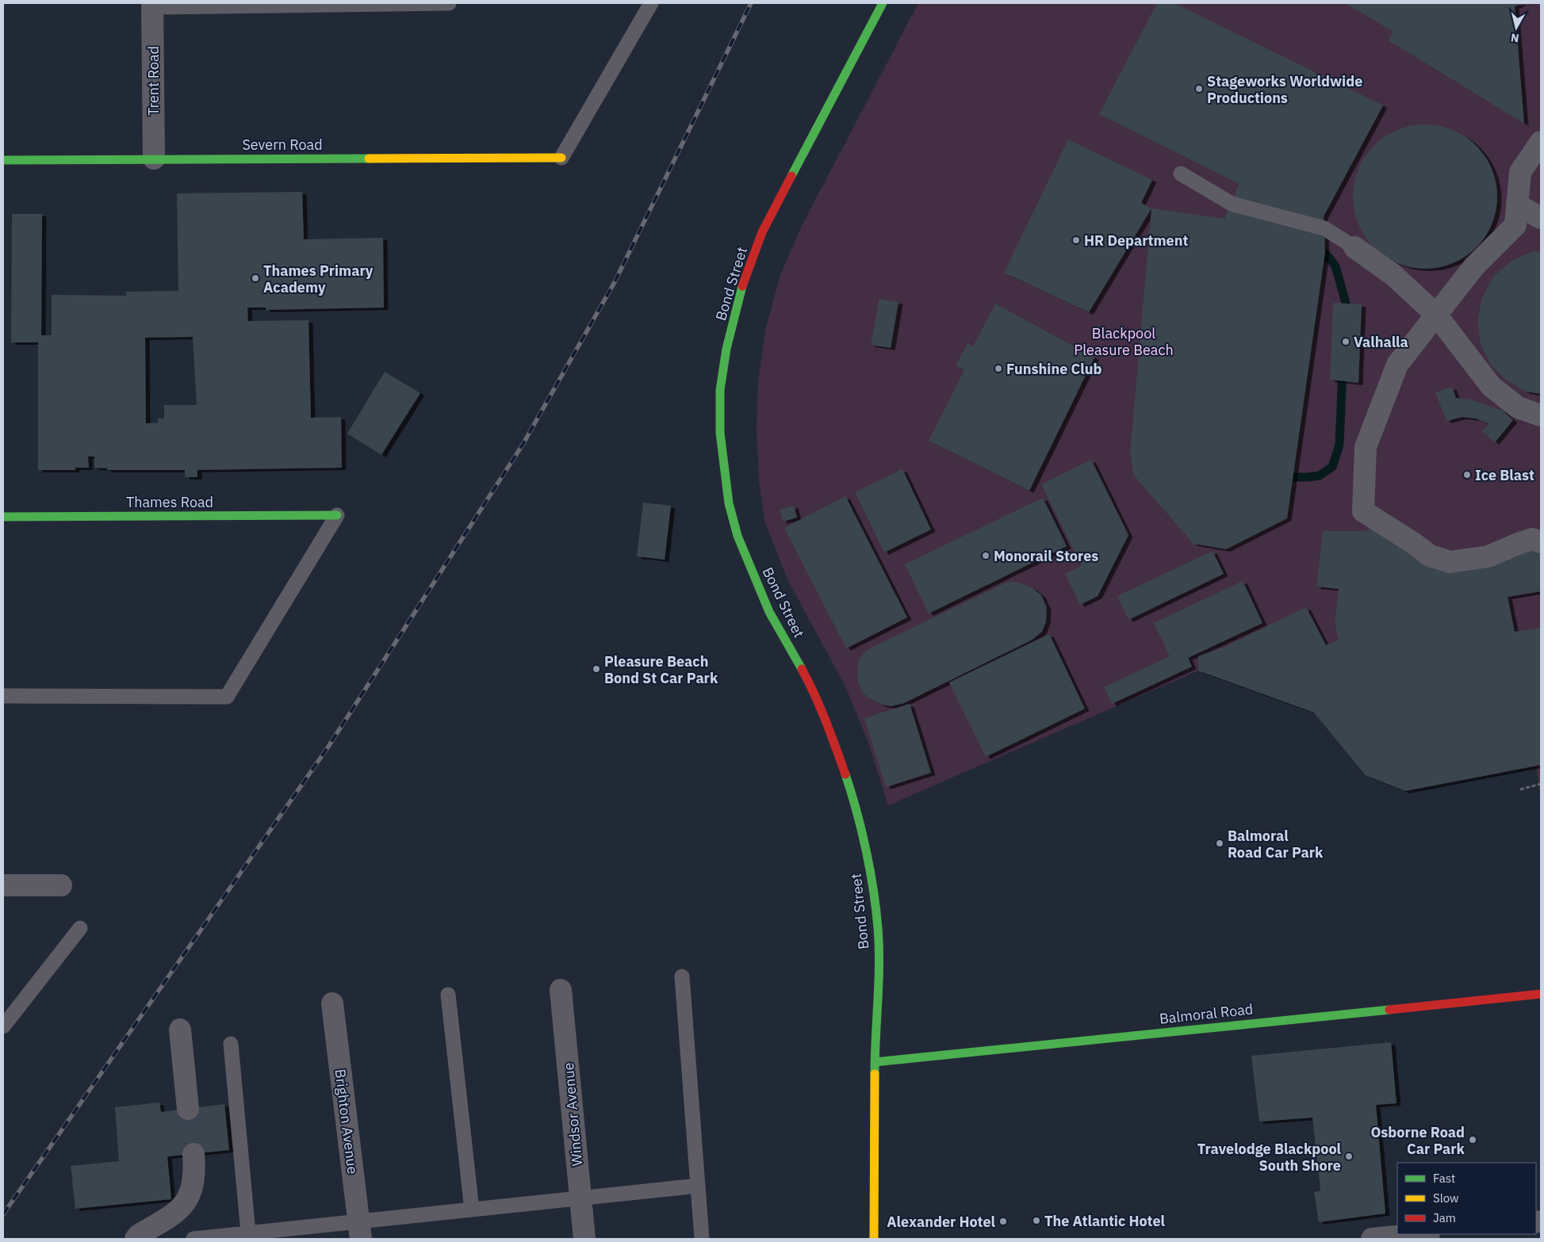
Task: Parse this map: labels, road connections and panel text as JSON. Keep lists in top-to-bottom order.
{
  "streets": {
    "street": [
      "Trent Road",
      "Severn Road",
      "Bond Street",
      "Thames Road",
      "Balmoral Road",
      "Windsor Avenue",
      "Brighton Avenue"
    ]
  },
  "crossings": [
    ["Trent Road", "Severn Road"],
    ["Bond Street", "Balmoral Road"]
  ],
  "parks": ["Blackpool Pleasure Beach"],
  "places": [
    "Stageworks Worldwide Productions",
    "HR Department",
    "Thames Primary Academy",
    "Valhalla",
    "Funshine Club",
    "Ice Blast",
    "Monorail Stores",
    "Pleasure Beach Bond St Car Park",
    "Balmoral Road Car Park",
    "Osborne Road Car Park",
    "Travelodge Blackpool South Shore",
    "The Atlantic Hotel",
    "Alexander Hotel"
  ],
  "legend": ["Fast", "Slow", "Jam"],
  "north": "bottom"
}
